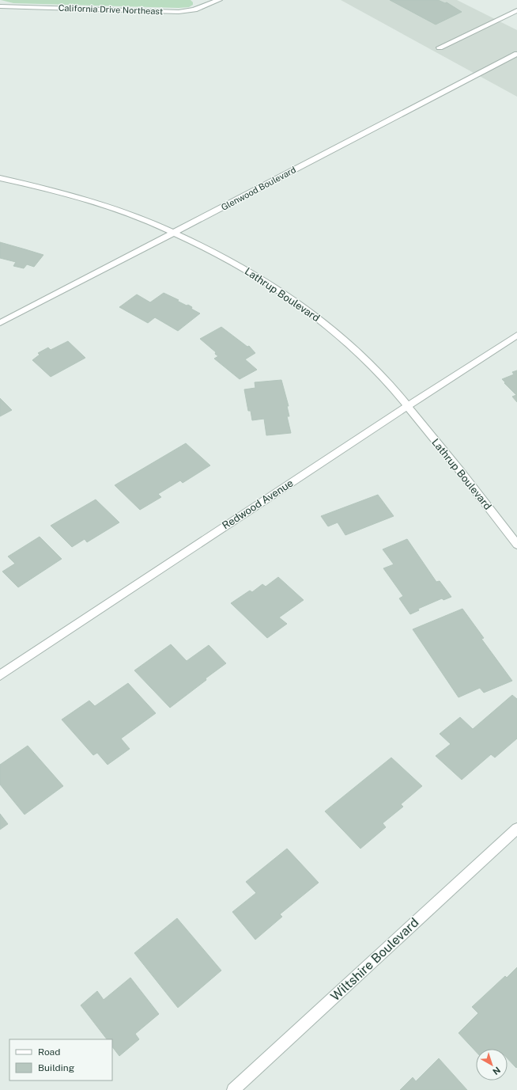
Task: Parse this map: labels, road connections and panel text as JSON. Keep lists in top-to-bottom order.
{
  "streets": {
    "street": [
      "California Drive Northeast",
      "Glenwood Boulevard",
      "Lathrup Boulevard",
      "Redwood Avenue",
      "Wiltshire Boulevard"
    ]
  },
  "crossings": [
    ["Glenwood Boulevard", "Lathrup Boulevard"],
    ["Lathrup Boulevard", "Redwood Avenue"]
  ],
  "legend": ["Road", "Building"],
  "north": "bottom right"
}
